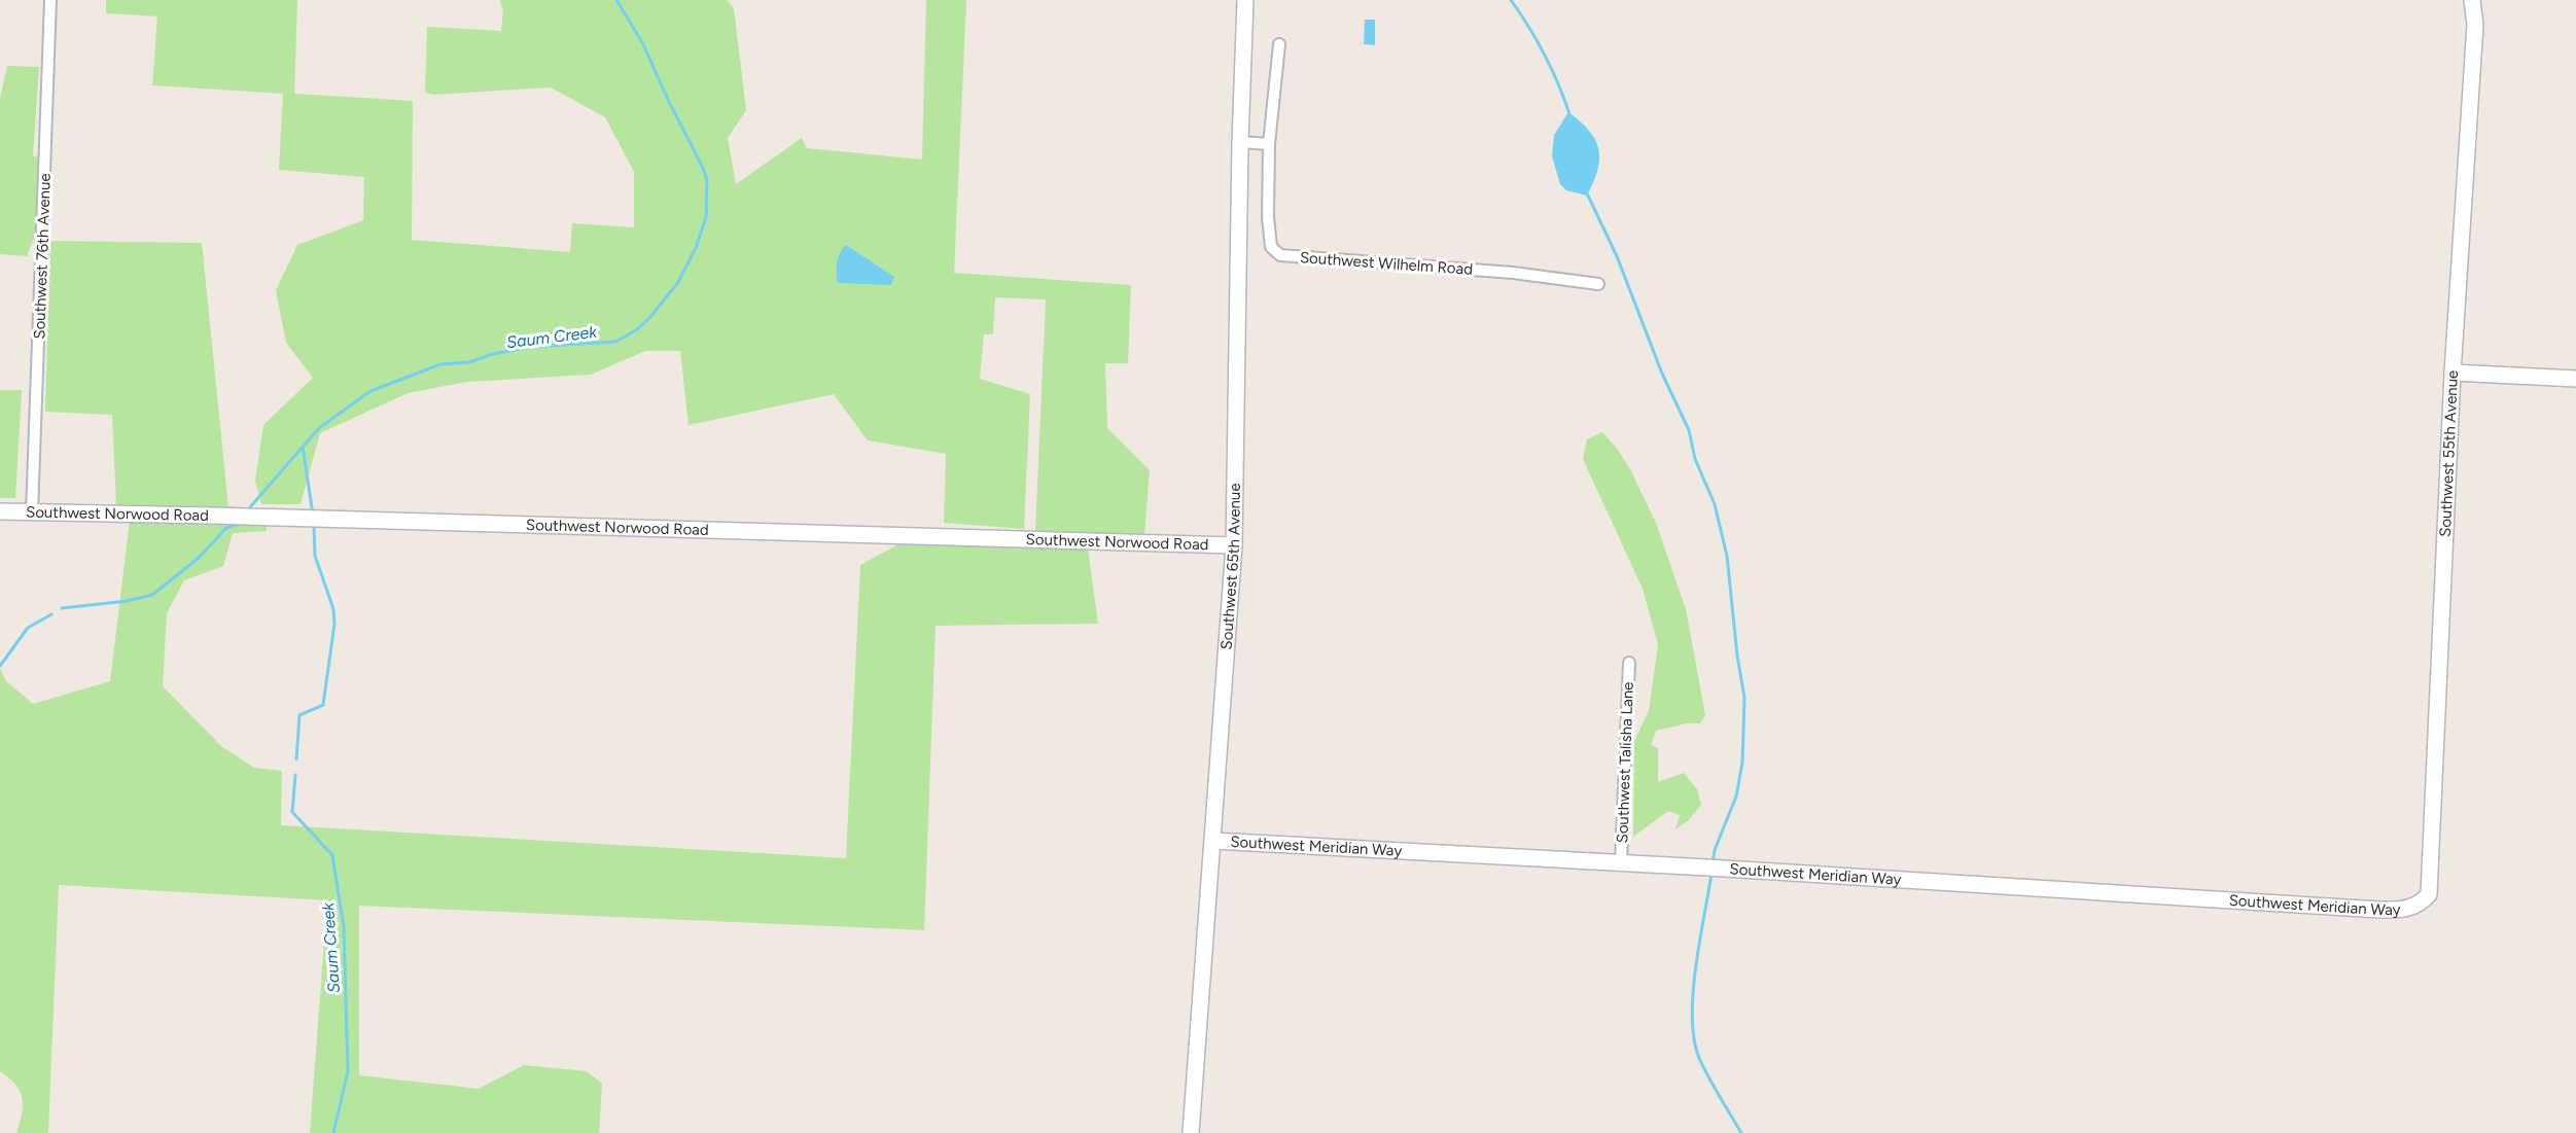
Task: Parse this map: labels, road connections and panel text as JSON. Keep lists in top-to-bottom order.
{
  "streets": {
    "street": [
      "Southwest 76th Avenue",
      "Southwest Wilhelm Road",
      "Southwest 55th Avenue",
      "Southwest Norwood Road",
      "Southwest 65th Avenue",
      "Southwest Talisha Lane",
      "Southwest Meridian Way"
    ]
  },
  "crossings": [
    ["Southwest 76th Avenue", "Southwest Norwood Road"],
    ["Southwest 55th Avenue", "Southwest Meridian Way"],
    ["Southwest Norwood Road", "Southwest 65th Avenue"],
    ["Southwest 65th Avenue", "Southwest Meridian Way"],
    ["Southwest Talisha Lane", "Southwest Meridian Way"]
  ],
  "water": ["Saum Creek"]
}
